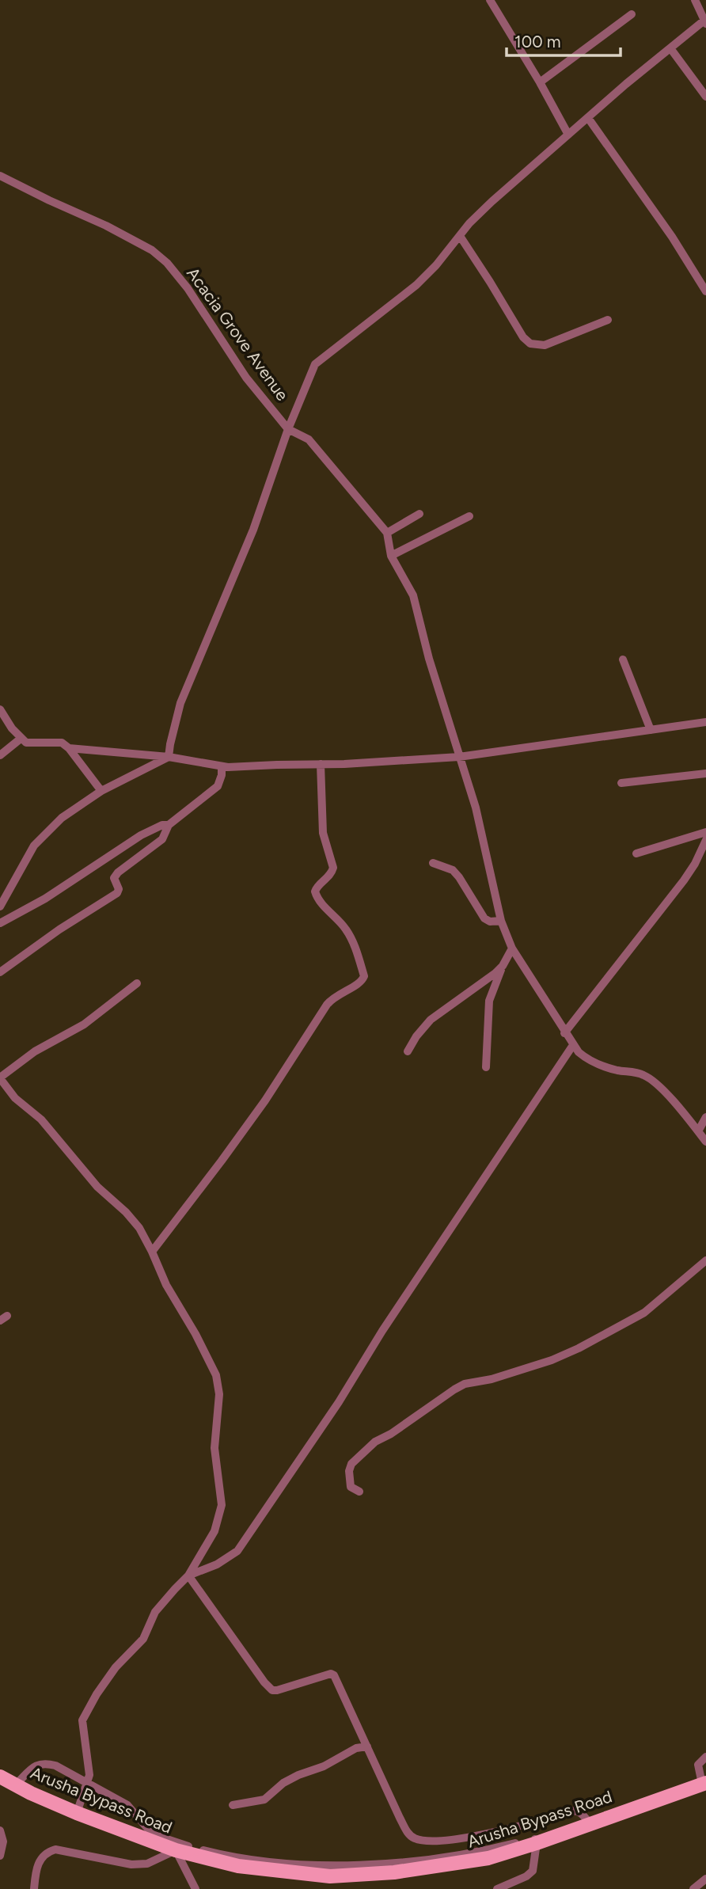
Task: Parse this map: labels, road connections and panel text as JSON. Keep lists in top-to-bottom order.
{
  "streets": {
    "main road": ["Arusha Bypass Road"],
    "street": ["Acacia Grove Avenue"]
  },
  "scale_bar": "100 m"
}
